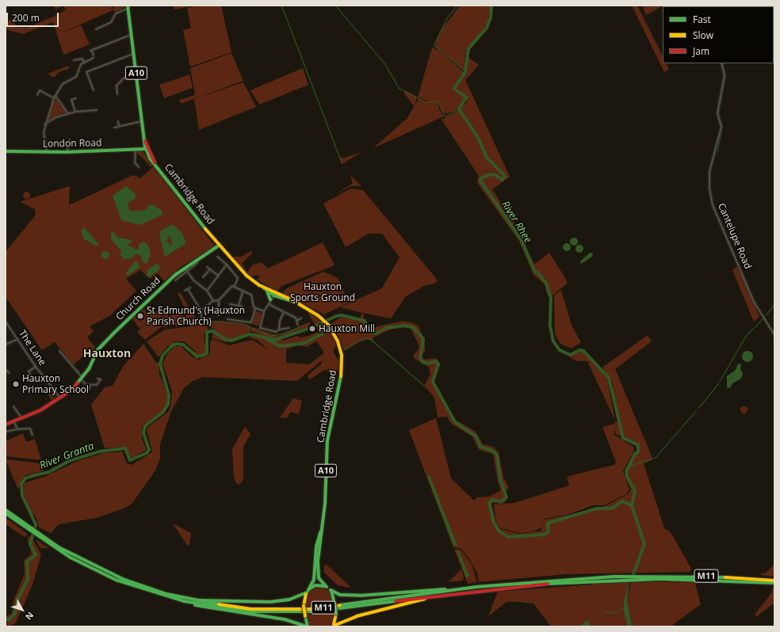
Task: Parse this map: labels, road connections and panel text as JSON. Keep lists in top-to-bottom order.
{
  "streets": {
    "main road": [
      "A10",
      "London Road",
      "Cambridge Road",
      "Church Road",
      "M11"
    ],
    "street": ["Cantelupe Road", "The Lane"]
  },
  "crossings": [
    ["A10", "London Road"],
    ["A10", "Cambridge Road"],
    ["London Road", "Cambridge Road"],
    ["Cambridge Road", "Church Road"],
    ["Cambridge Road", "M11"],
    ["Church Road", "The Lane"]
  ],
  "districts": ["Hauxton"],
  "water": ["River Rhee", "River Granta"],
  "parks": ["Hauxton Sports Ground"],
  "places": ["St Edmund's (Hauxton Parish Church)", "Hauxton Mill", "Hauxton Primary School"],
  "legend": ["Fast", "Slow", "Jam"],
  "scale_bar": "200 m",
  "north": "bottom right"
}
